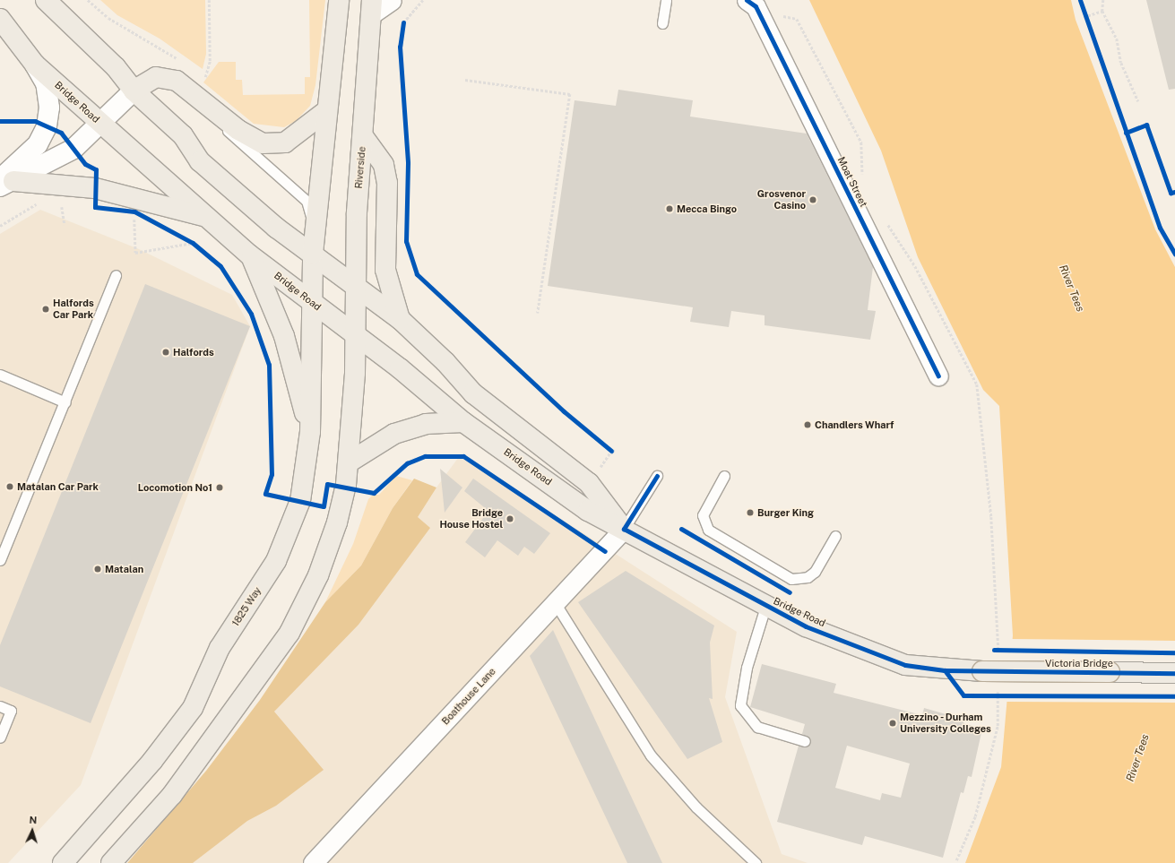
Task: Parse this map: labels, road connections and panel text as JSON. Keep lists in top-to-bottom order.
{
  "streets": {
    "main road": [
      "Bridge Road",
      "Riverside",
      "1825 Way",
      "Victoria Bridge"
    ],
    "street": ["Moat Street", "Boathouse Lane"]
  },
  "crossings": [
    ["Bridge Road", "Riverside"],
    ["Bridge Road", "1825 Way"],
    ["Bridge Road", "Victoria Bridge"],
    ["Bridge Road", "Boathouse Lane"]
  ],
  "water": ["River Tees"],
  "places": [
    "Grosvenor Casino",
    "Mecca Bingo",
    "Halfords Car Park",
    "Halfords",
    "Chandlers Wharf",
    "Matalan Car Park",
    "Locomotion No1",
    "Burger King",
    "Bridge House Hostel",
    "Matalan",
    "Mezzino - Durham University Colleges"
  ],
  "north": "top"
}
